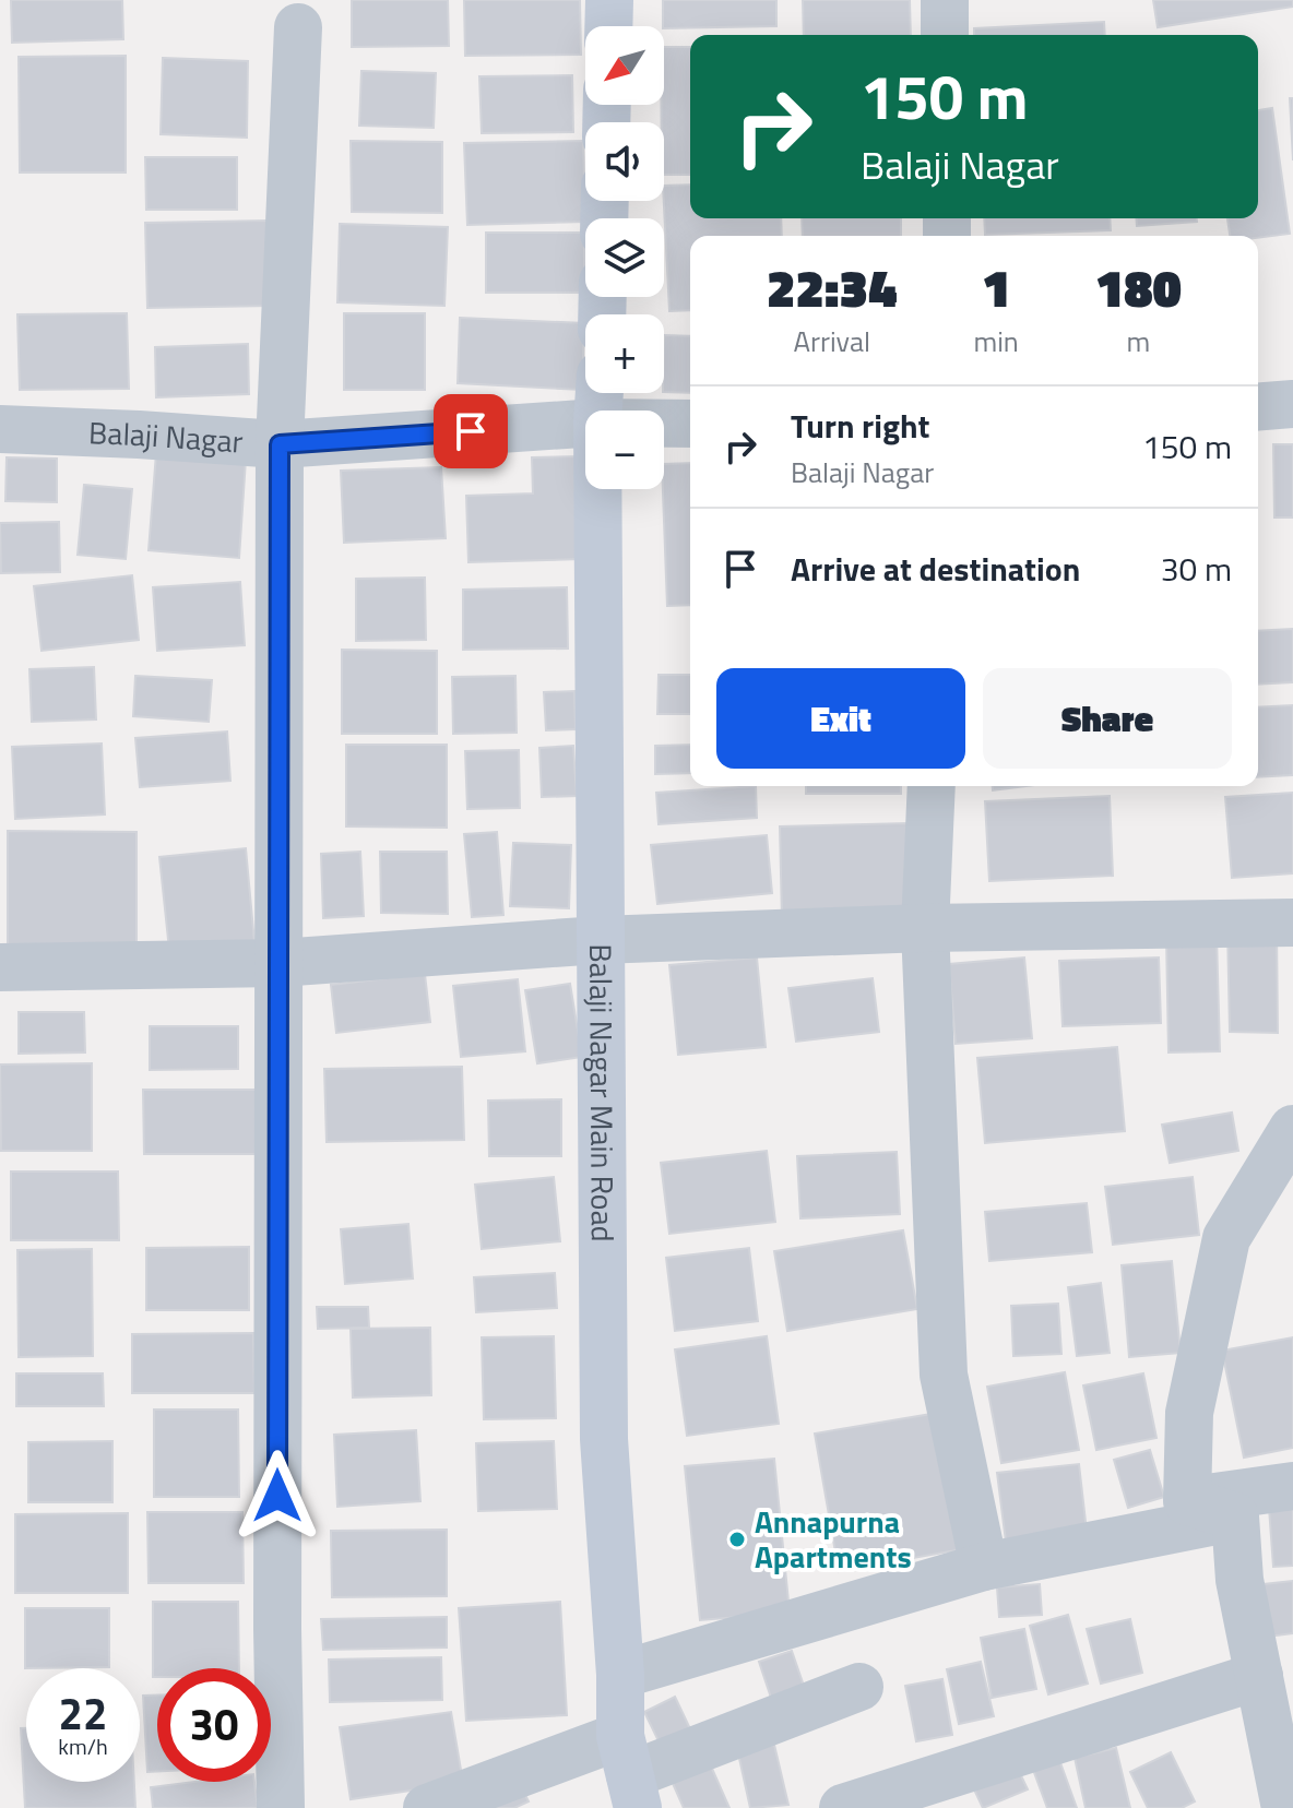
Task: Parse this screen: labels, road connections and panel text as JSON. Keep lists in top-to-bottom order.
{
  "streets": {
    "street": ["Balaji Nagar", "Balaji Nagar Main Road"]
  },
  "places": ["Annapurna Apartments"],
  "north": "bottom left",
  "page": {
    "map_buttons": ["+", "−"],
    "turn": ["150 m", "Balaji Nagar"],
    "eta": [
      "22:34",
      "Arrival",
      "1",
      "min",
      "180",
      "m"
    ],
    "list": [
      {
        "name": "Turn right",
        "note": "Balaji Nagar",
        "value": "150 m"
      },
      {
        "name": "Arrive at destination",
        "value": "30 m"
      }
    ],
    "buttons": ["Exit", "Share"],
    "speed": "22 km/h",
    "limit": "30"
  }
}
